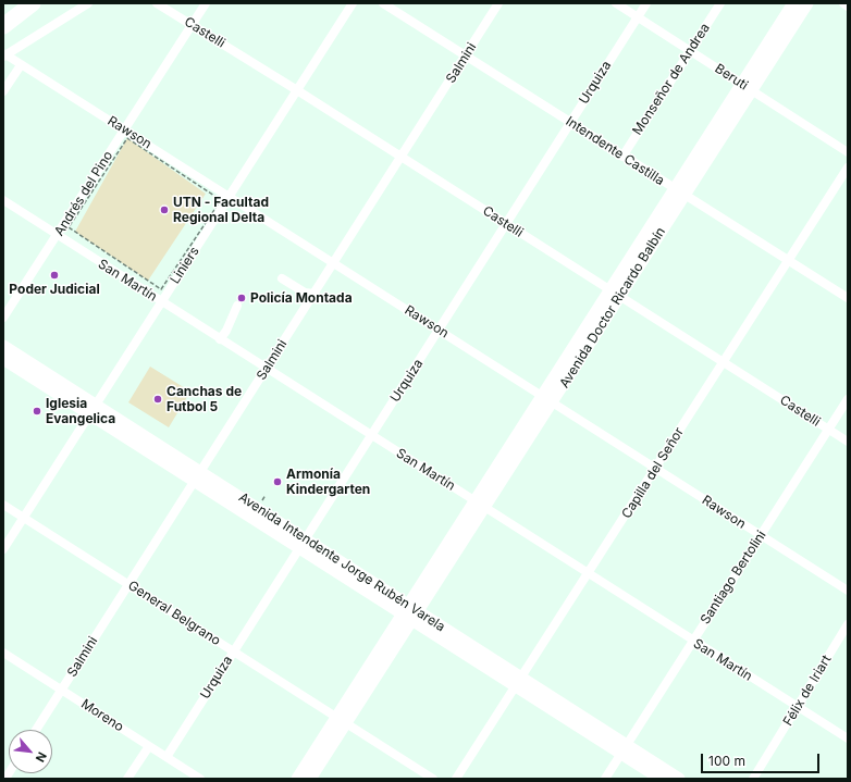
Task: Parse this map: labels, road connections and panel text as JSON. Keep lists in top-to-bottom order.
{
  "streets": {
    "main road": ["Avenida Doctor Ricardo Balbín", "Avenida Intendente Jorge Rubén Varela"],
    "street": [
      "Castelli",
      "Salmini",
      "Beruti",
      "Monseñor de Andrea",
      "Urquiza",
      "Rawson",
      "Intendente Castilla",
      "Andrés del Pino",
      "Liniers",
      "San Martín",
      "Capilla del Señor",
      "Santiago Bertolini",
      "General Belgrano",
      "Félix de Iriart",
      "Moreno"
    ]
  },
  "crossings": [
    ["Castelli", "Salmini"],
    ["Castelli", "Urquiza"],
    ["Castelli", "Andrés del Pino"],
    ["Castelli", "Liniers"],
    ["Castelli", "Avenida Doctor Ricardo Balbín"],
    ["Castelli", "Capilla del Señor"],
    ["Castelli", "Santiago Bertolini"],
    ["Salmini", "Rawson"],
    ["Salmini", "Intendente Castilla"],
    ["Salmini", "San Martín"],
    ["Salmini", "Avenida Intendente Jorge Rubén Varela"],
    ["Salmini", "General Belgrano"],
    ["Salmini", "Moreno"],
    ["Beruti", "Monseñor de Andrea"],
    ["Beruti", "Urquiza"],
    ["Beruti", "Avenida Doctor Ricardo Balbín"],
    ["Monseñor de Andrea", "Intendente Castilla"],
    ["Urquiza", "Rawson"],
    ["Urquiza", "Intendente Castilla"],
    ["Urquiza", "San Martín"],
    ["Urquiza", "Avenida Intendente Jorge Rubén Varela"],
    ["Urquiza", "General Belgrano"],
    ["Urquiza", "Moreno"],
    ["Rawson", "Andrés del Pino"],
    ["Rawson", "Liniers"],
    ["Rawson", "Avenida Doctor Ricardo Balbín"],
    ["Rawson", "Capilla del Señor"],
    ["Rawson", "Santiago Bertolini"],
    ["Intendente Castilla", "Avenida Doctor Ricardo Balbín"],
    ["Intendente Castilla", "Capilla del Señor"],
    ["Andrés del Pino", "San Martín"],
    ["Liniers", "San Martín"],
    ["Liniers", "Avenida Intendente Jorge Rubén Varela"],
    ["Liniers", "General Belgrano"],
    ["San Martín", "Avenida Doctor Ricardo Balbín"],
    ["San Martín", "Capilla del Señor"],
    ["San Martín", "Santiago Bertolini"],
    ["San Martín", "Félix de Iriart"],
    ["Avenida Doctor Ricardo Balbín", "Avenida Intendente Jorge Rubén Varela"],
    ["Avenida Doctor Ricardo Balbín", "General Belgrano"],
    ["Capilla del Señor", "Avenida Intendente Jorge Rubén Varela"],
    ["Avenida Intendente Jorge Rubén Varela", "Santiago Bertolini"]
  ],
  "places": [
    "UTN - Facultad Regional Delta",
    "Poder Judicial",
    "Policía Montada",
    "Canchas de Futbol 5",
    "Iglesia Evangelica",
    "Armonía Kindergarten"
  ],
  "scale_bar": "100 m",
  "north": "bottom right"
}
